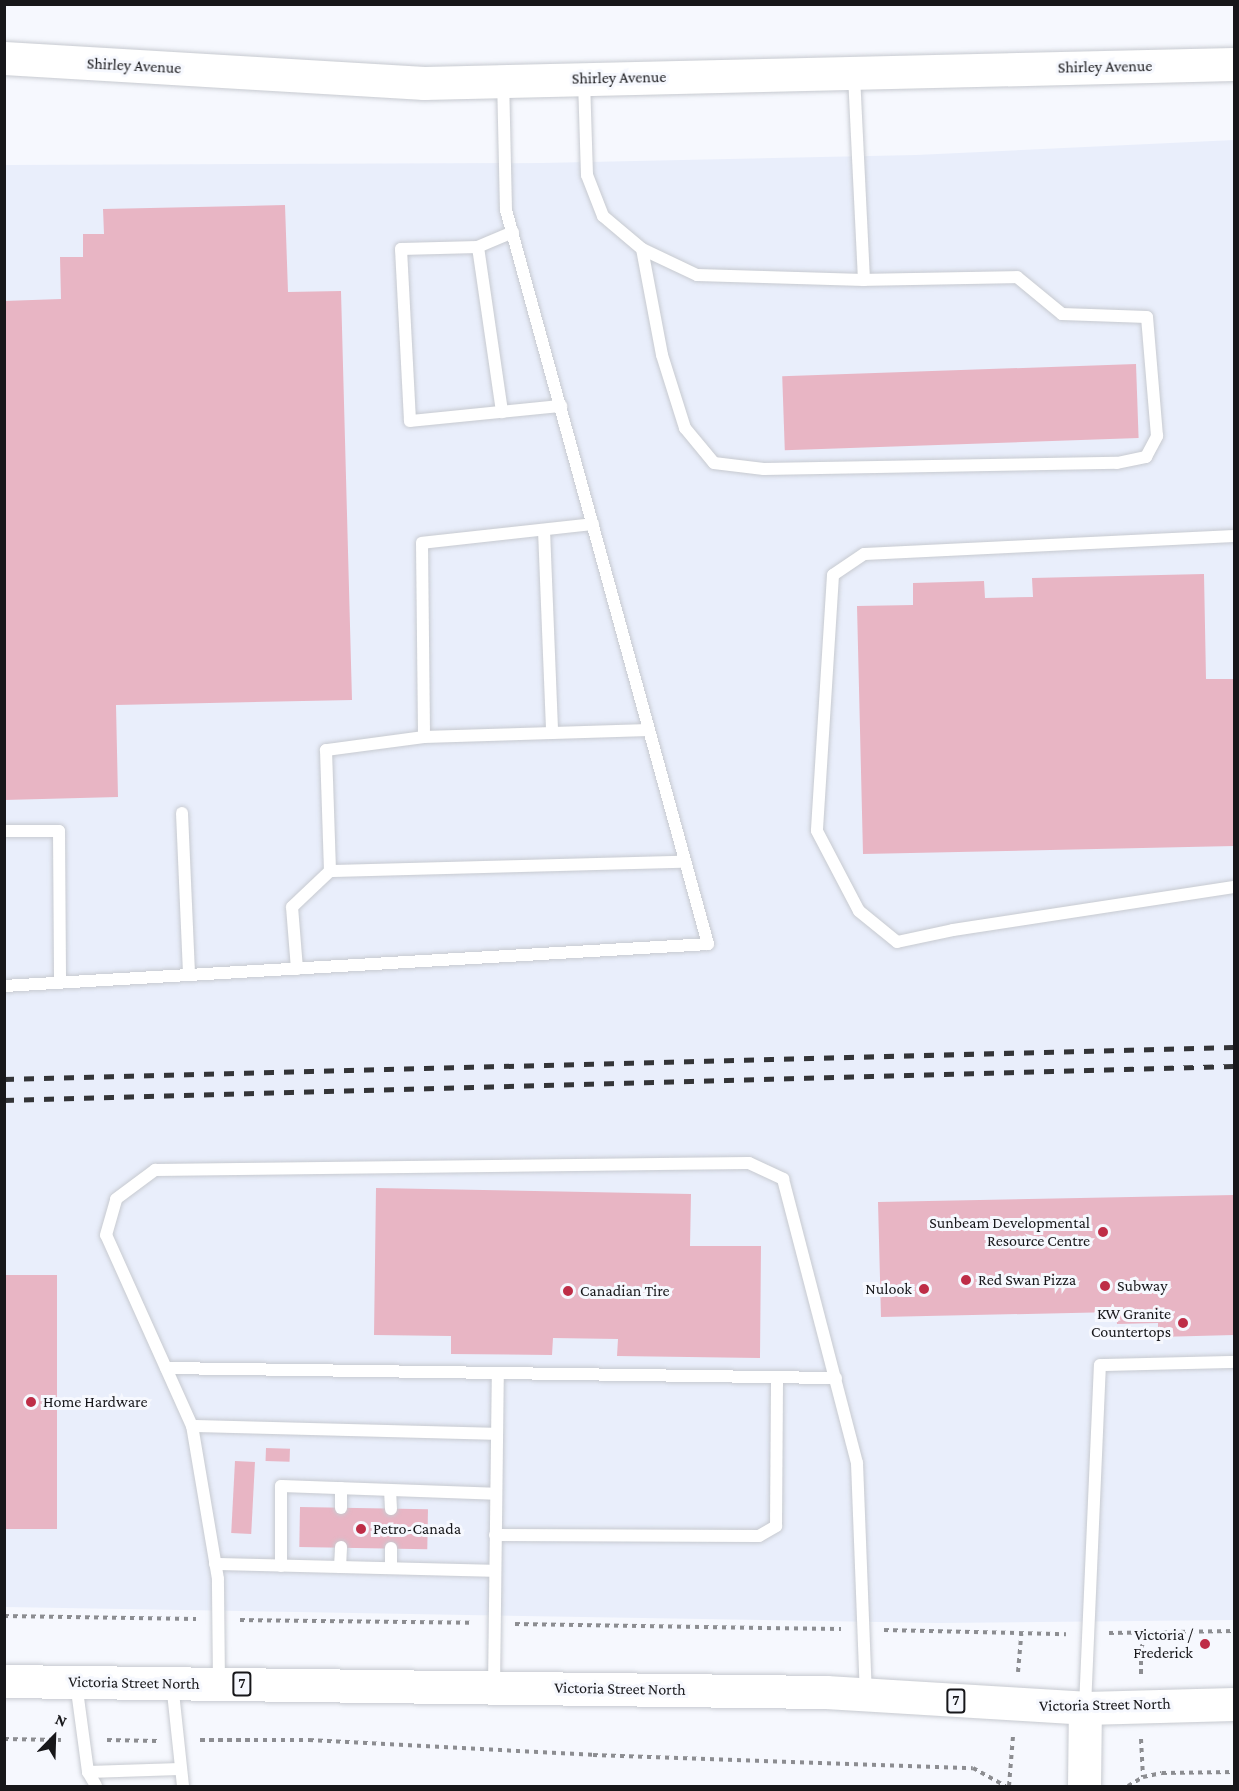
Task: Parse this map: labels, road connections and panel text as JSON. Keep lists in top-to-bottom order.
{
  "streets": {
    "main road": ["Shirley Avenue", "Victoria Street North", "7"]
  },
  "places": [
    "Sunbeam Developmental Resource Centre",
    "Red Swan Pizza",
    "Subway",
    "Nulook",
    "Canadian Tire",
    "KW Granite Countertops",
    "Home Hardware",
    "Petro-Canada",
    "Victoria / Frederick"
  ],
  "north": "top right"
}
